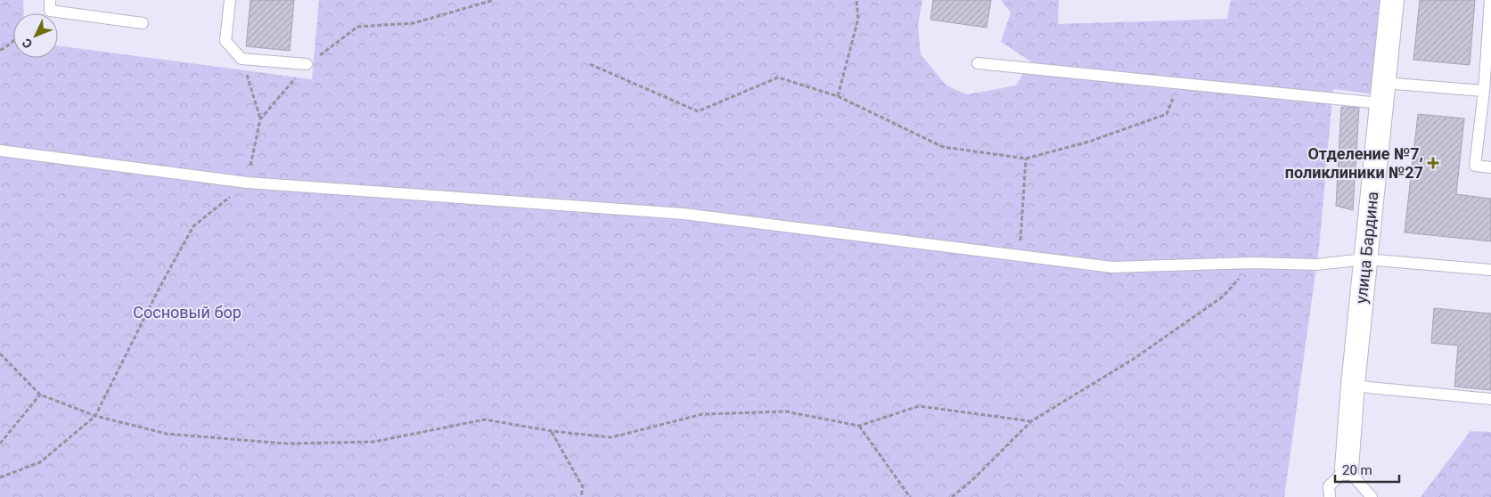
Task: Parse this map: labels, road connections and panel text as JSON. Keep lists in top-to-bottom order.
{
  "streets": {
    "street": ["улица Бардина"]
  },
  "parks": ["Сосновый бор"],
  "places": {
    "health": ["Отделение №7, поликлиники №27"]
  },
  "scale_bar": "20 m",
  "north": "bottom left"
}
